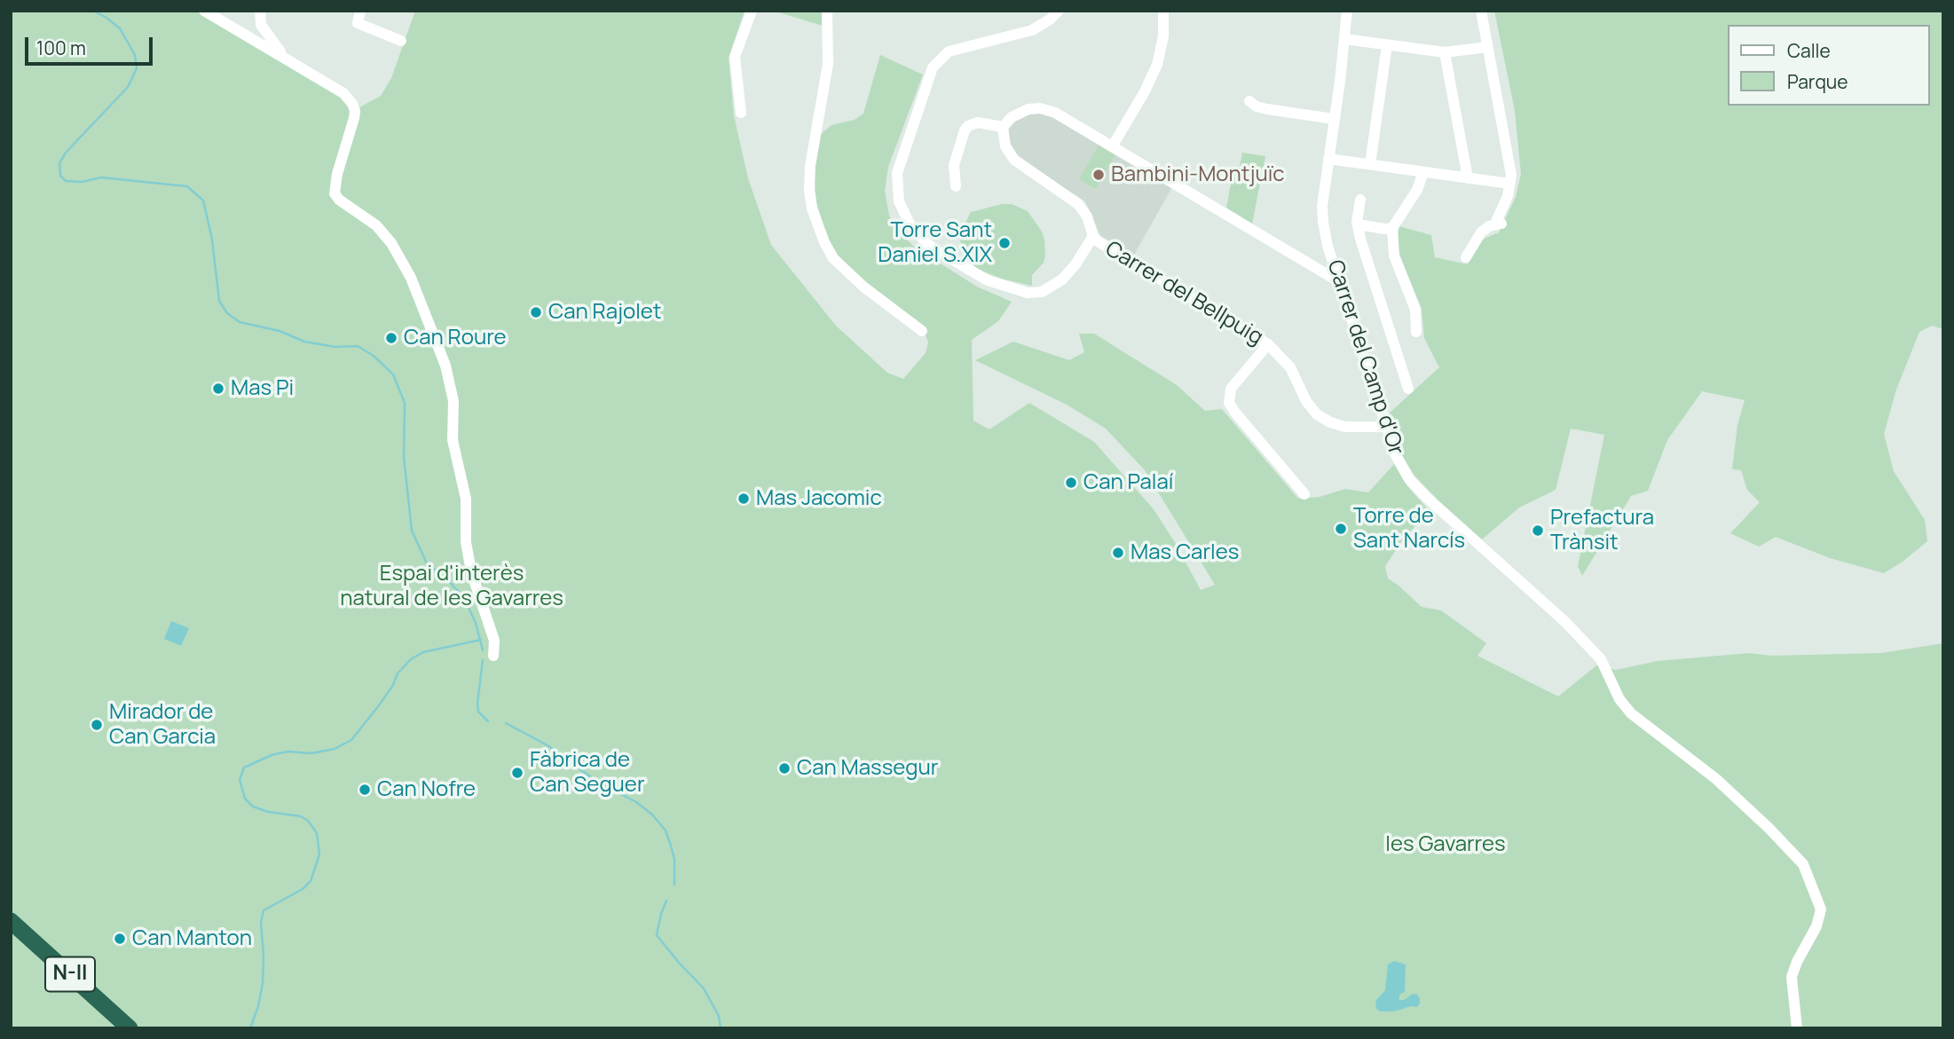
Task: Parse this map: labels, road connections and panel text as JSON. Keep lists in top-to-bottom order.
{
  "streets": {
    "highway": ["N-II"],
    "street": ["Carrer del Bellpuig", "Carrer del Camp d'Or"]
  },
  "crossings": [
    ["Carrer del Bellpuig", "Carrer del Camp d'Or"]
  ],
  "parks": ["Espai d'interès natural de les Gavarres", "les Gavarres"],
  "places": [
    "Bambini-Montjuïc",
    "Torre Sant Daniel S.XIX",
    "Can Rajolet",
    "Can Roure",
    "Mas Pi",
    "Can Palaí",
    "Mas Jacomic",
    "Torre de Sant Narcís",
    "Prefactura Trànsit",
    "Mas Carles",
    "Mirador de Can Garcia",
    "Can Massegur",
    "Fàbrica de Can Seguer",
    "Can Nofre",
    "Can Manton"
  ],
  "legend": ["Calle", "Parque"],
  "scale_bar": "100 m"
}
